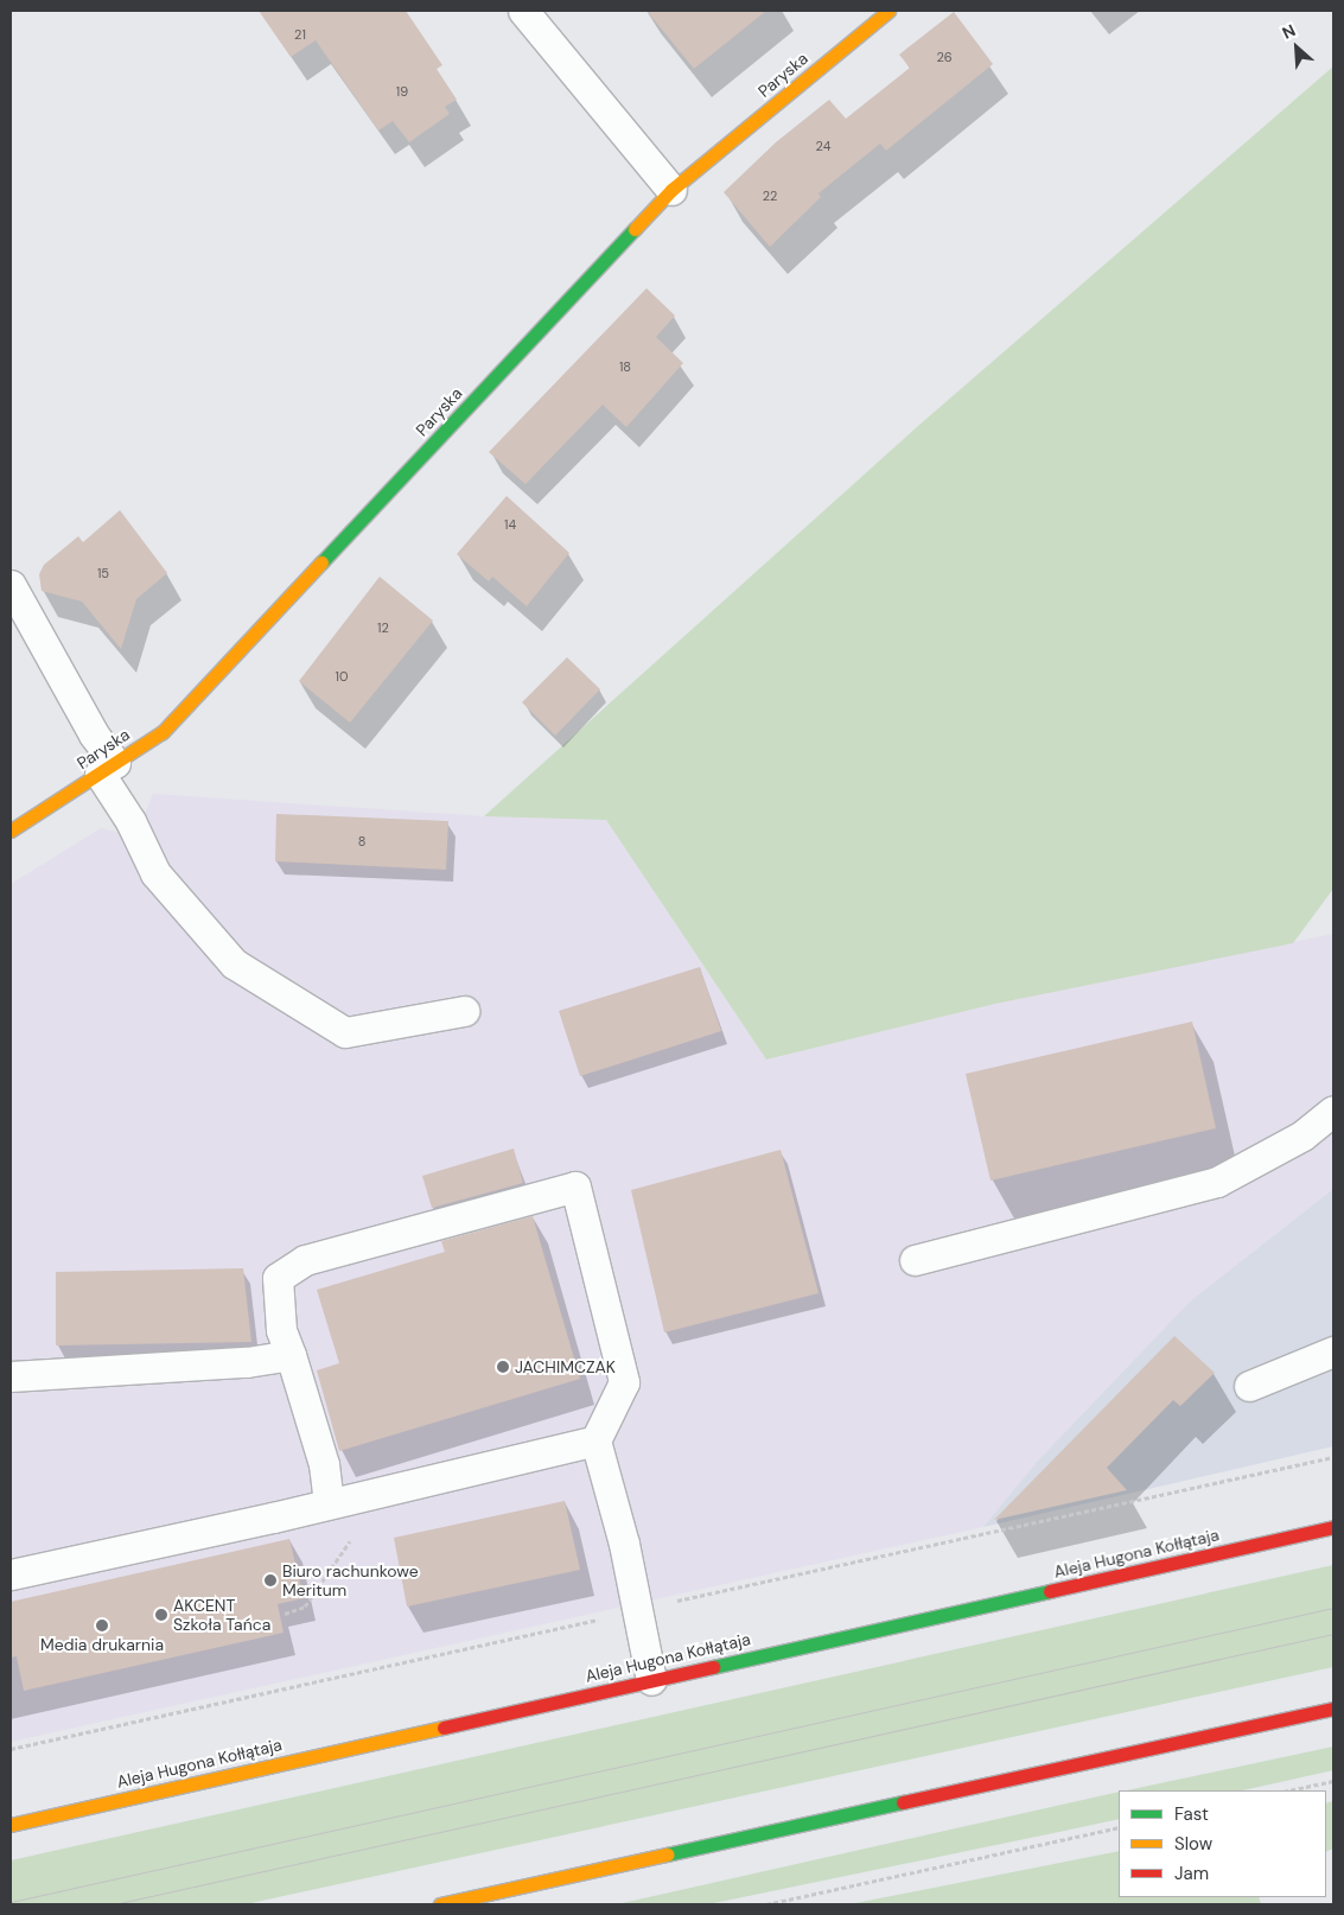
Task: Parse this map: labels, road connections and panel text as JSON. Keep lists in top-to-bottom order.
{
  "streets": {
    "main road": ["Paryska", "Aleja Hugona Kołłątaja"]
  },
  "places": [
    "JACHIMCZAK",
    "Biuro rachunkowe Meritum",
    "AKCENT Szkoła Tańca",
    "Media drukarnia"
  ],
  "house_numbers": [
    "21",
    "26",
    "19",
    "24",
    "22",
    "18",
    "14",
    "15",
    "12",
    "10",
    "8"
  ],
  "legend": ["Fast", "Slow", "Jam"],
  "north": "top left"
}
